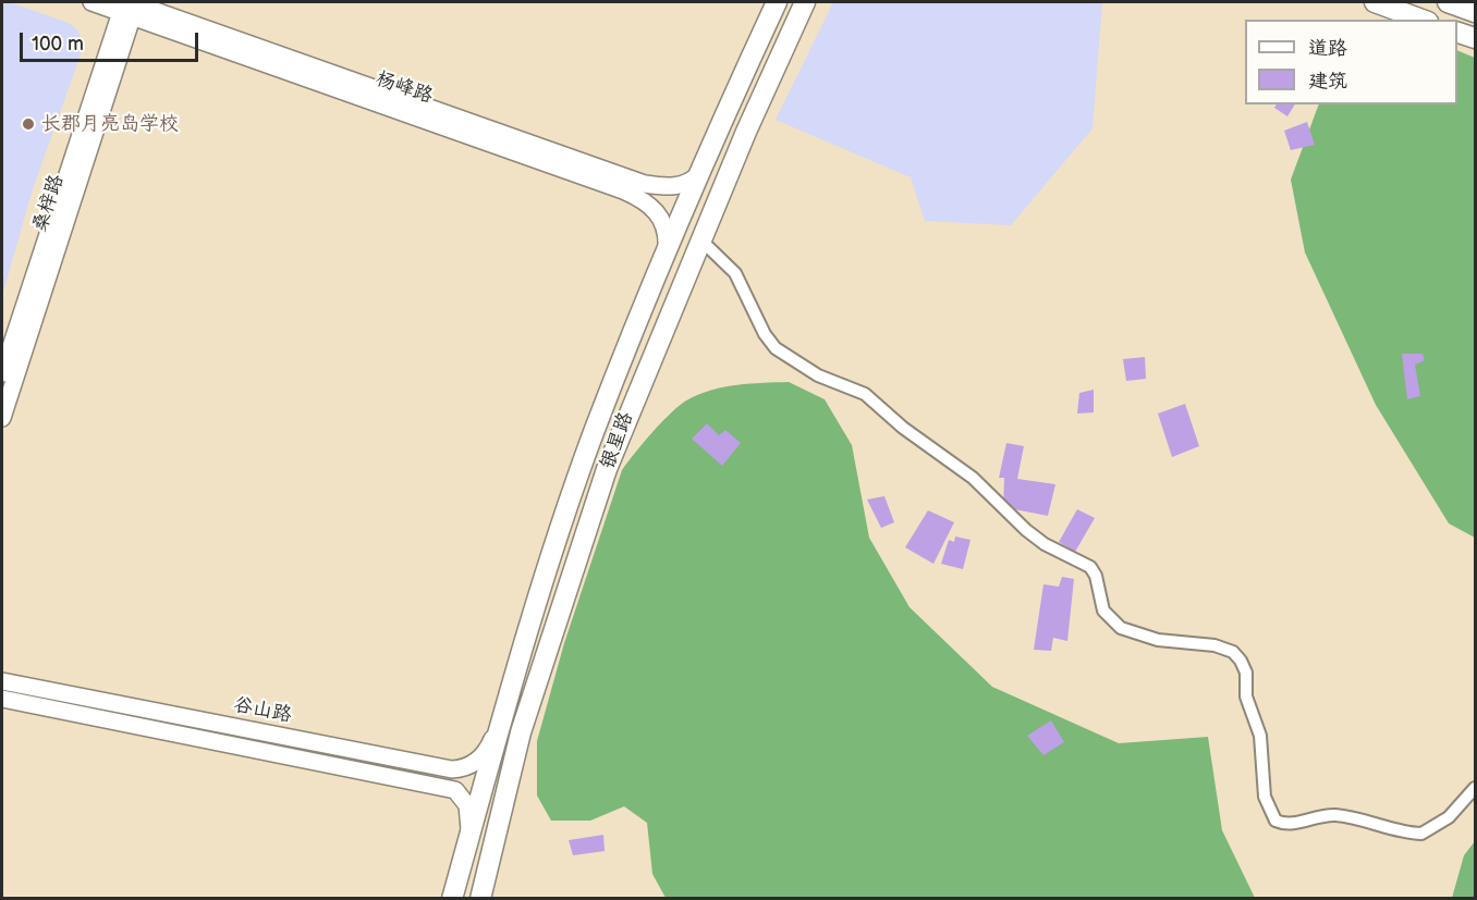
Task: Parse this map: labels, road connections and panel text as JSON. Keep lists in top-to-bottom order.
{
  "streets": {
    "main road": [
      "杨峰路",
      "桑梓路",
      "银星路",
      "谷山路"
    ]
  },
  "crossings": [
    ["杨峰路", "桑梓路"],
    ["杨峰路", "银星路"],
    ["银星路", "谷山路"]
  ],
  "places": ["长郡月亮岛学校"],
  "legend": ["道路", "建筑"],
  "scale_bar": "100 m"
}
